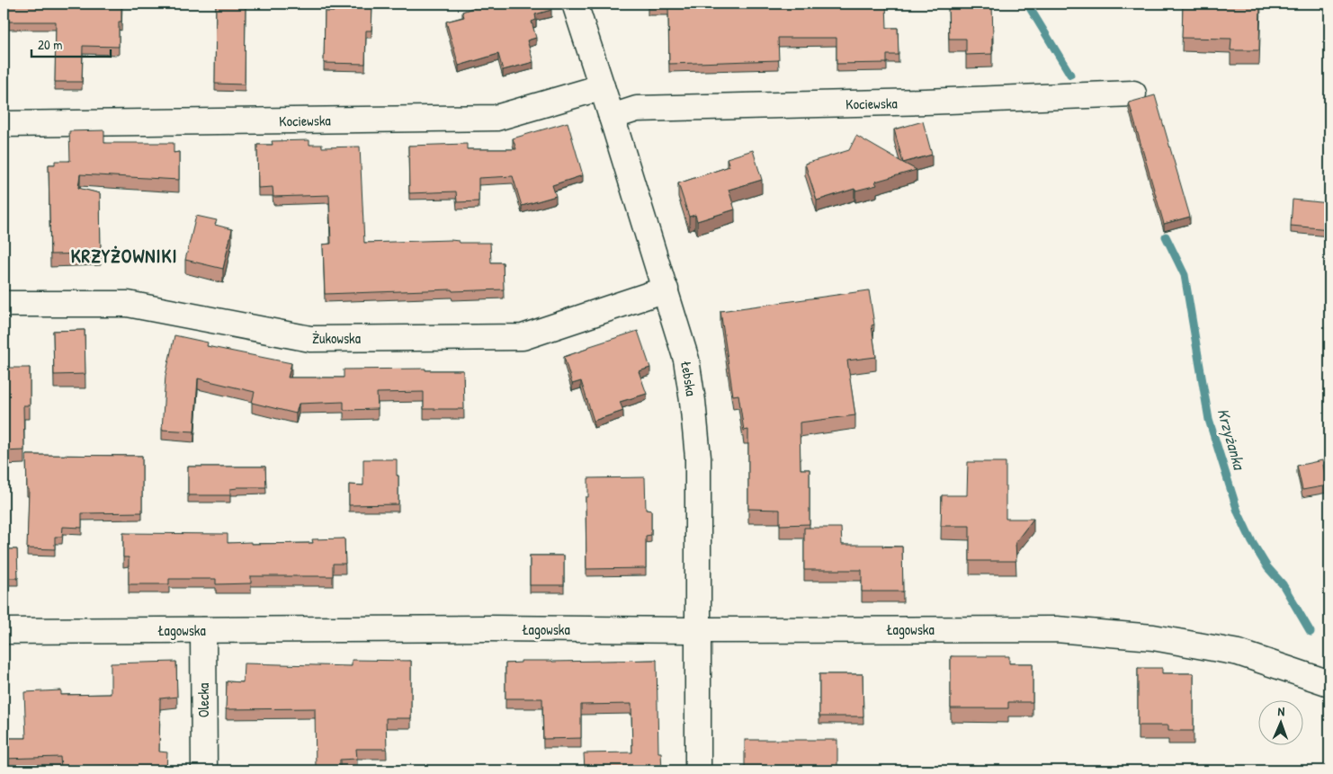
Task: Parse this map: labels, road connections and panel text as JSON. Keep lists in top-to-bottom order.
{
  "streets": {
    "street": [
      "Kociewska",
      "Żukowska",
      "Łebska",
      "Łagowska",
      "Olecka"
    ]
  },
  "crossings": [
    ["Kociewska", "Łebska"],
    ["Żukowska", "Łebska"],
    ["Łebska", "Łagowska"],
    ["Łagowska", "Olecka"]
  ],
  "districts": ["KRZYŻOWNIKI"],
  "water": ["Krzyżanka"],
  "scale_bar": "20 m",
  "north": "top"
}
